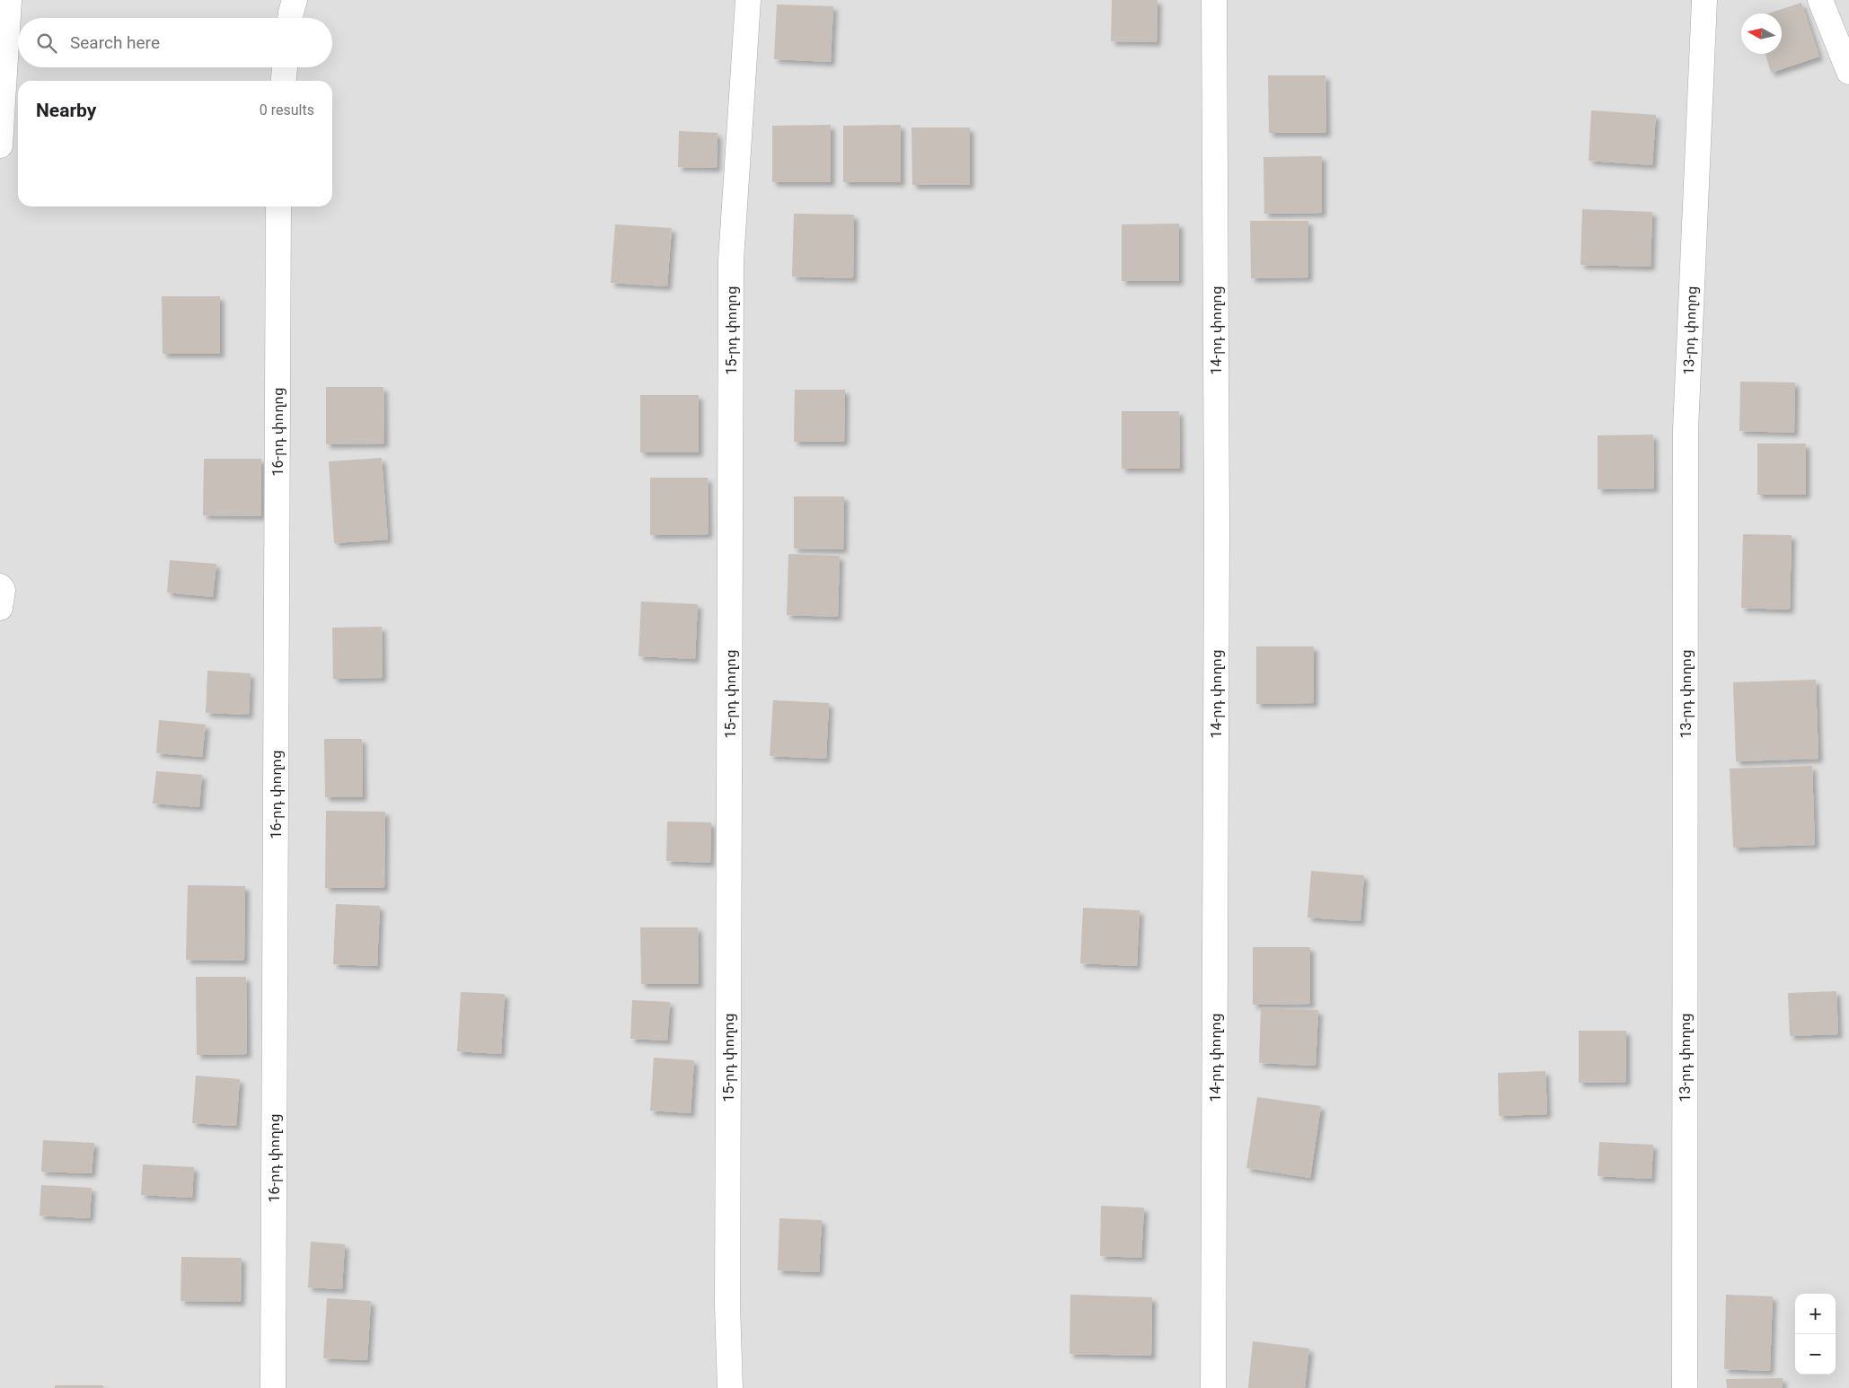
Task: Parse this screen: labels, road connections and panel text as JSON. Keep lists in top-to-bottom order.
{
  "streets": {
    "street": [
      "15-րդ փողոց",
      "14-րդ փողոց",
      "13-րդ փողոց",
      "16-րդ փողոց"
    ]
  },
  "north": "left",
  "page": {
    "search": "Search here",
    "heading": ["Nearby", "0 results"],
    "map_buttons": ["+", "−"]
  }
}
